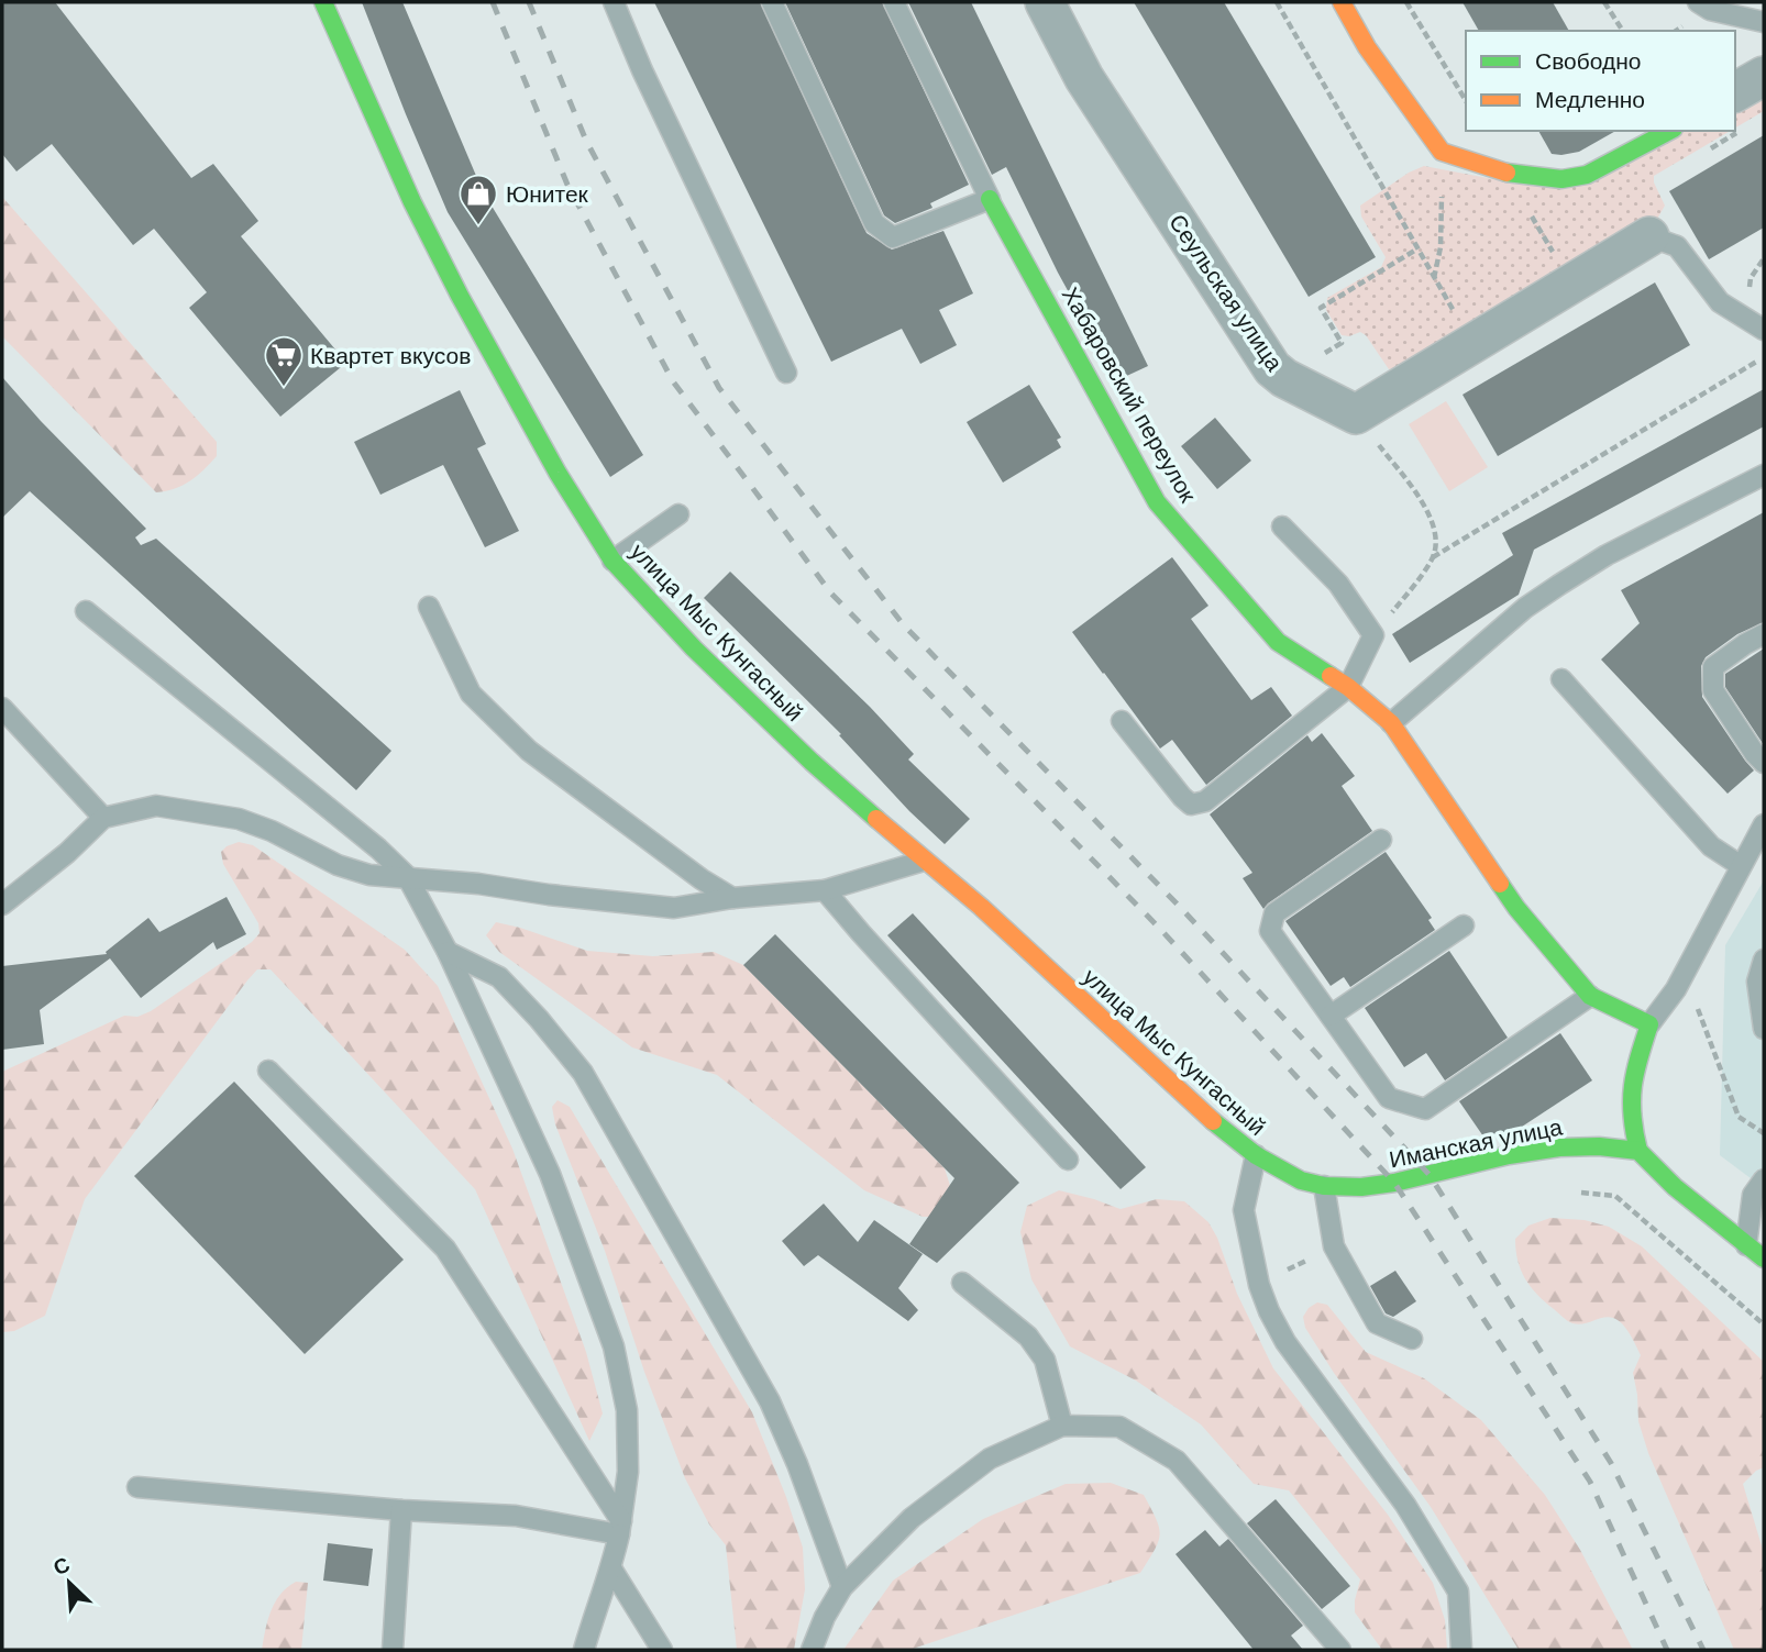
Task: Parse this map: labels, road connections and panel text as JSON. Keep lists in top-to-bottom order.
{
  "streets": {
    "street": [
      "Сеульская улица",
      "Хабаровский переулок",
      "улица Мыс Кунгасный",
      "Иманская улица"
    ]
  },
  "crossings": [
    ["улица Мыс Кунгасный", "Иманская улица"]
  ],
  "places": {
    "shop": ["Юнитек"],
    "supermarket": ["Квартет вкусов"]
  },
  "legend": ["Свободно", "Медленно"],
  "north": "top left"
}
